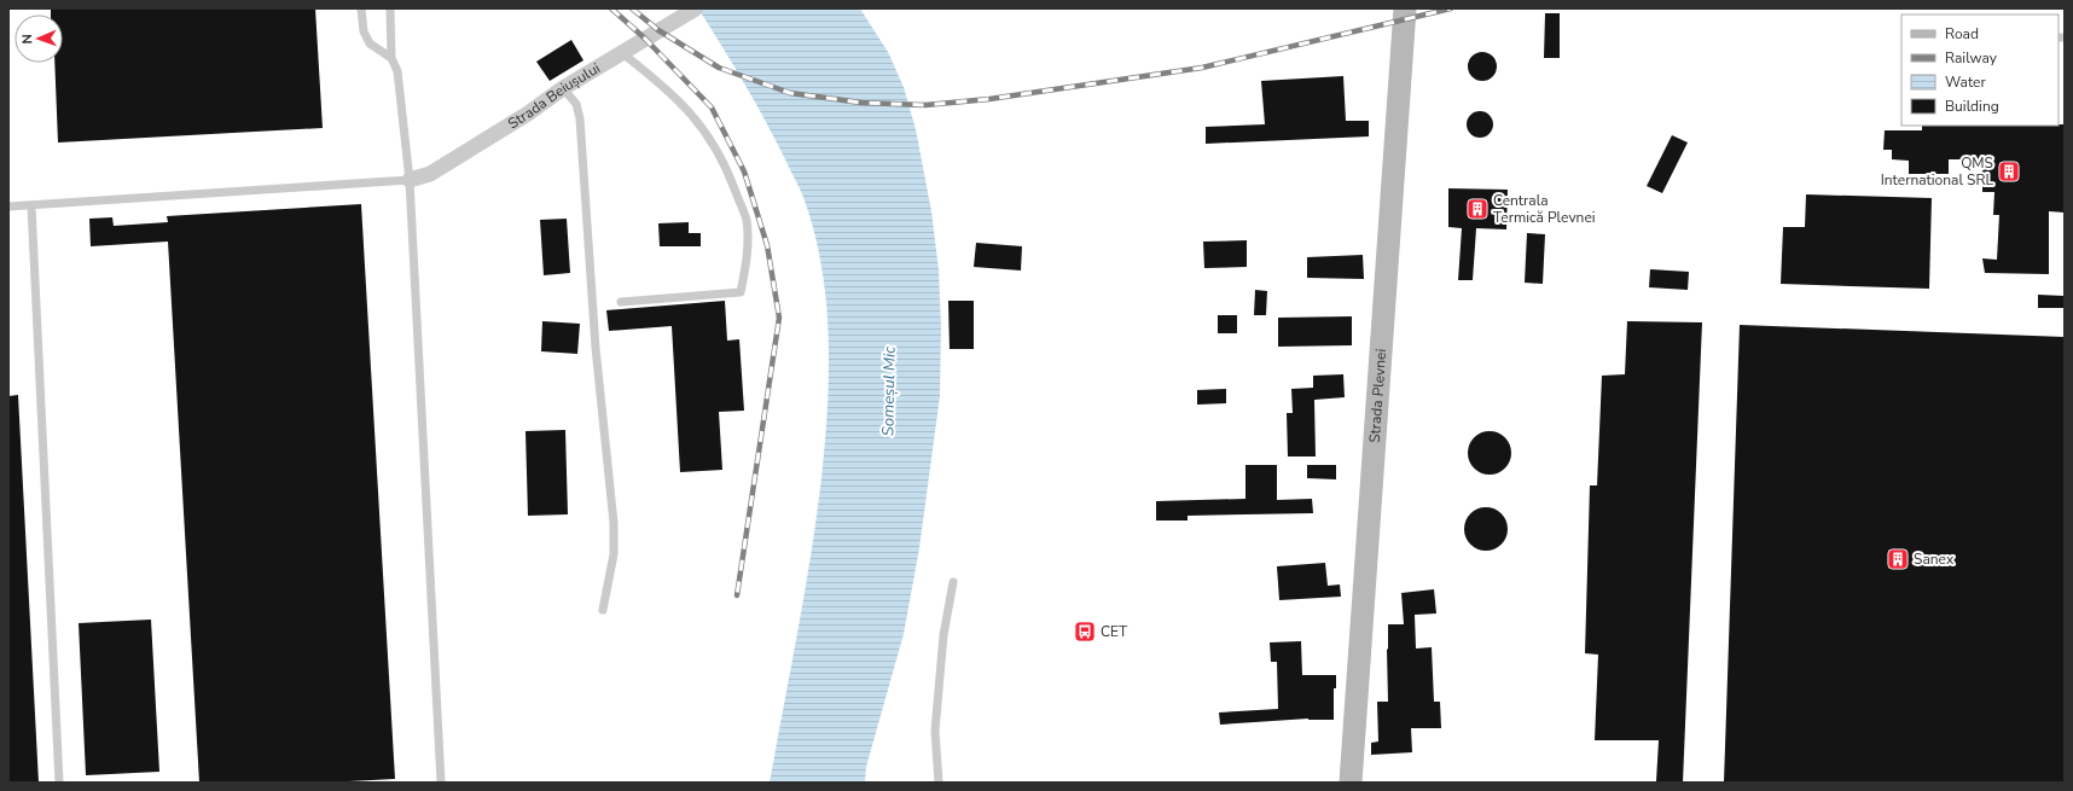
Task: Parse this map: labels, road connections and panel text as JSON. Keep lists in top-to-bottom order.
{
  "streets": {
    "main road": ["Strada Plevnei"],
    "street": ["Strada Beiușului"]
  },
  "water": ["Someșul Mic"],
  "places": {
    "building": ["QMS International SRL", "Centrala Termică Plevnei", "Sanex"],
    "bus stop": ["CET"]
  },
  "legend": [
    "Road",
    "Railway",
    "Water",
    "Building"
  ],
  "north": "left"
}
